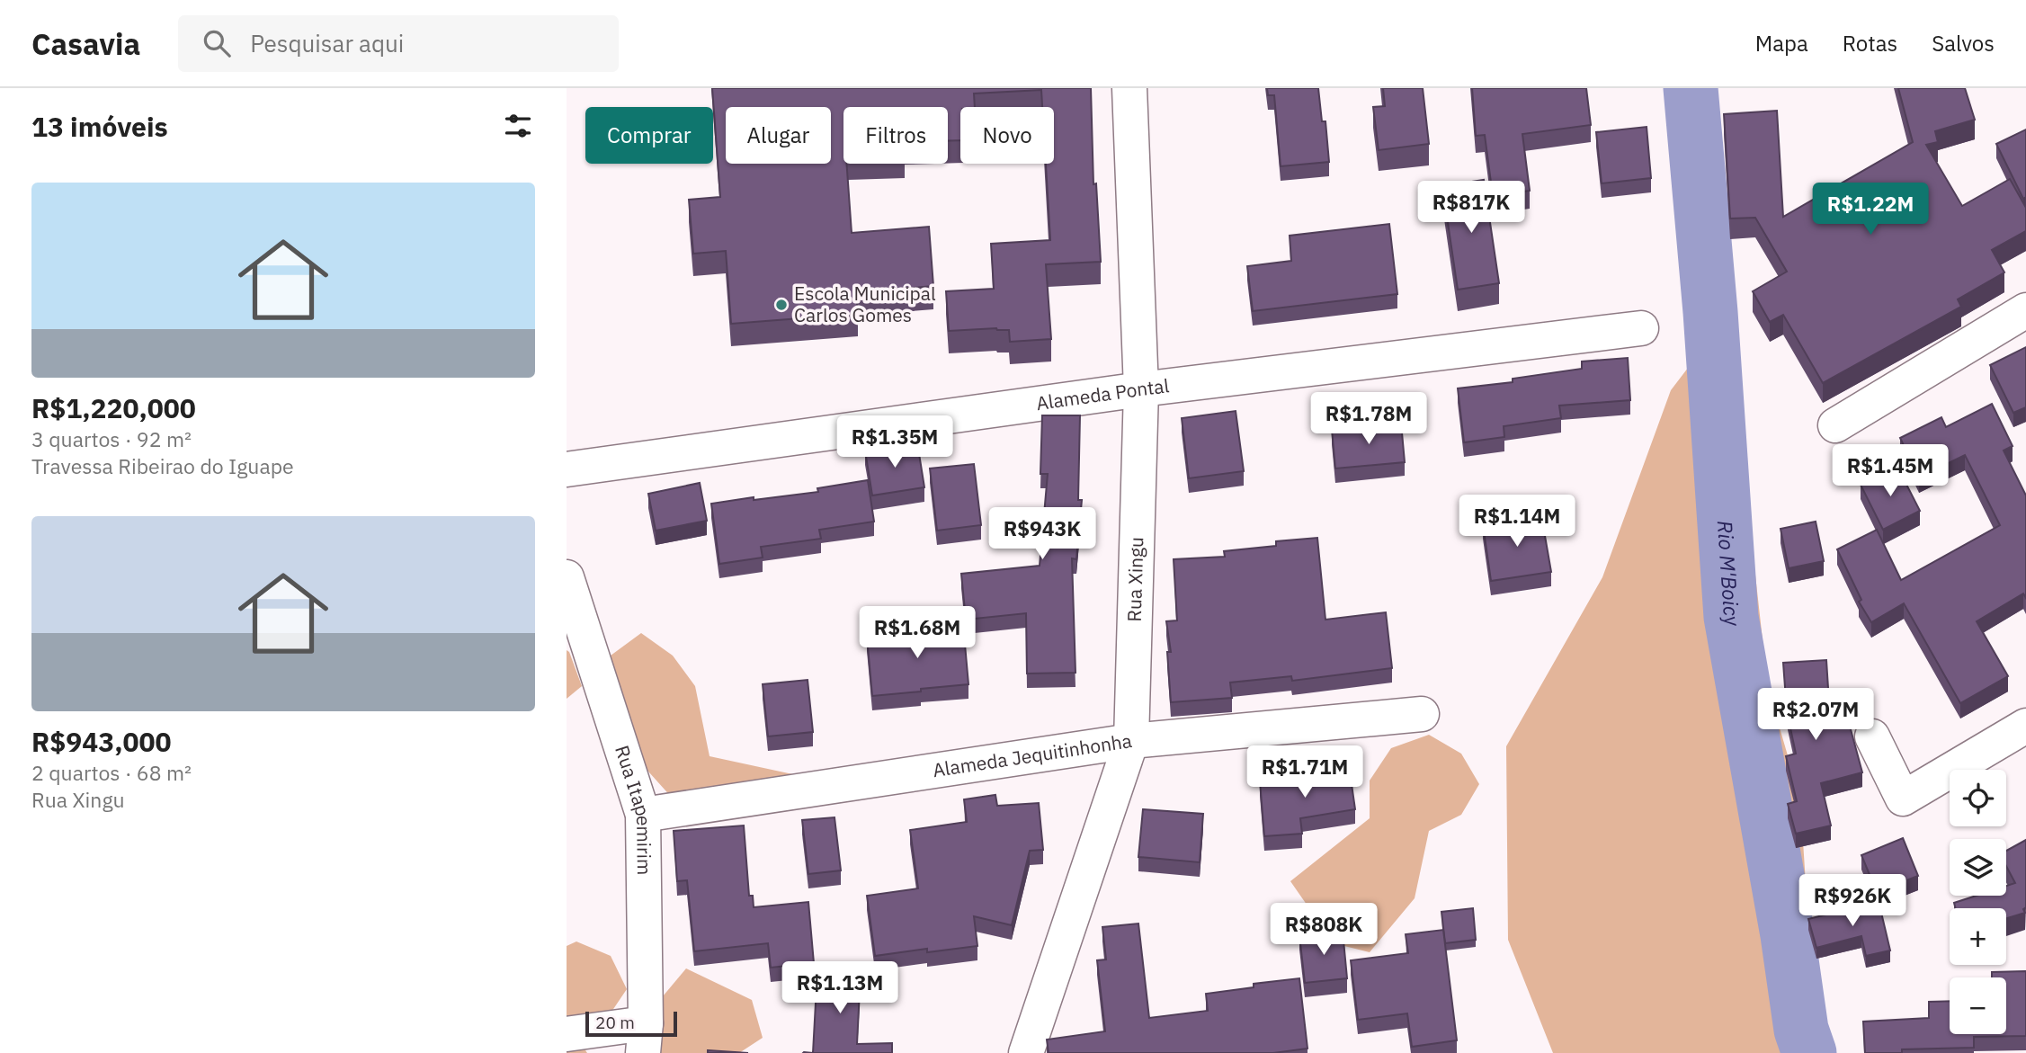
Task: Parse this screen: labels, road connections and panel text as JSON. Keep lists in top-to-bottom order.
{
  "streets": {
    "street": [
      "Alameda Pontal",
      "Rua Xingu",
      "Alameda Jequitinhonha",
      "Rua Itapemirim"
    ]
  },
  "crossings": [
    ["Alameda Pontal", "Rua Xingu"],
    ["Rua Xingu", "Alameda Jequitinhonha"],
    ["Alameda Jequitinhonha", "Rua Itapemirim"]
  ],
  "water": ["Rio M'Boicy"],
  "places": ["Escola Municipal Carlos Gomes"],
  "scale_bar": "20 m",
  "page": {
    "header": "Casavia",
    "search": "Pesquisar aqui",
    "nav": ["Mapa", "Rotas", "Salvos"],
    "heading": "13 imóveis",
    "chip": [
      "Comprar",
      "Alugar",
      "Filtros",
      "Novo"
    ],
    "list": [
      {
        "name": "R$1,220,000",
        "note": "3 quartos · 92 m² · Travessa Ribeirao do Iguape"
      },
      {
        "name": "R$943,000",
        "note": "2 quartos · 68 m² · Rua Xingu"
      }
    ],
    "price": [
      "R$817K",
      "R$1.22M",
      "R$1.78M",
      "R$1.35M",
      "R$1.45M",
      "R$1.14M",
      "R$943K",
      "R$1.68M",
      "R$2.07M",
      "R$1.71M",
      "R$926K",
      "R$808K",
      "R$1.13M"
    ],
    "map_buttons": ["+", "−"],
    "scale": "20 m"
  }
}
